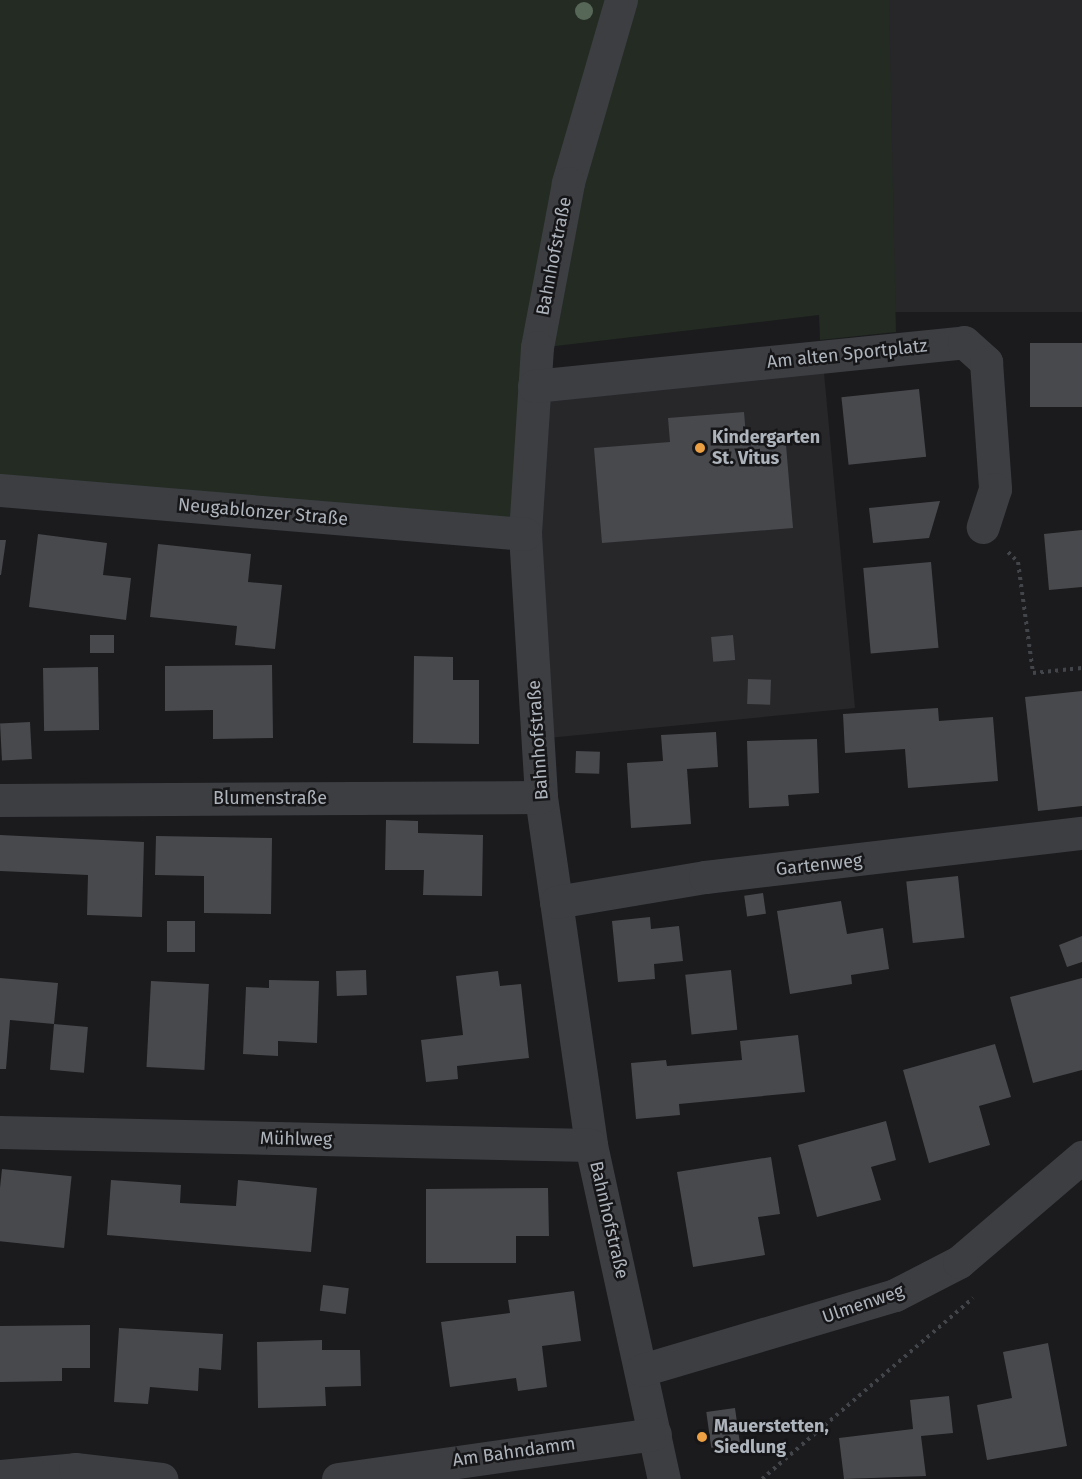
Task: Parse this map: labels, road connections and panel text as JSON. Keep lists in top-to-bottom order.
{
  "streets": {
    "street": [
      "Bahnhofstraße",
      "Am alten Sportplatz",
      "Neugablonzer Straße",
      "Blumenstraße",
      "Gartenweg",
      "Mühlweg",
      "Ulmenweg",
      "Am Bahndamm"
    ]
  },
  "crossings": [
    ["Bahnhofstraße", "Am alten Sportplatz"],
    ["Bahnhofstraße", "Neugablonzer Straße"],
    ["Bahnhofstraße", "Blumenstraße"],
    ["Bahnhofstraße", "Gartenweg"],
    ["Bahnhofstraße", "Mühlweg"],
    ["Bahnhofstraße", "Ulmenweg"],
    ["Bahnhofstraße", "Am Bahndamm"]
  ],
  "places": ["Kindergarten St. Vitus", "Mauerstetten, Siedlung"]
}
